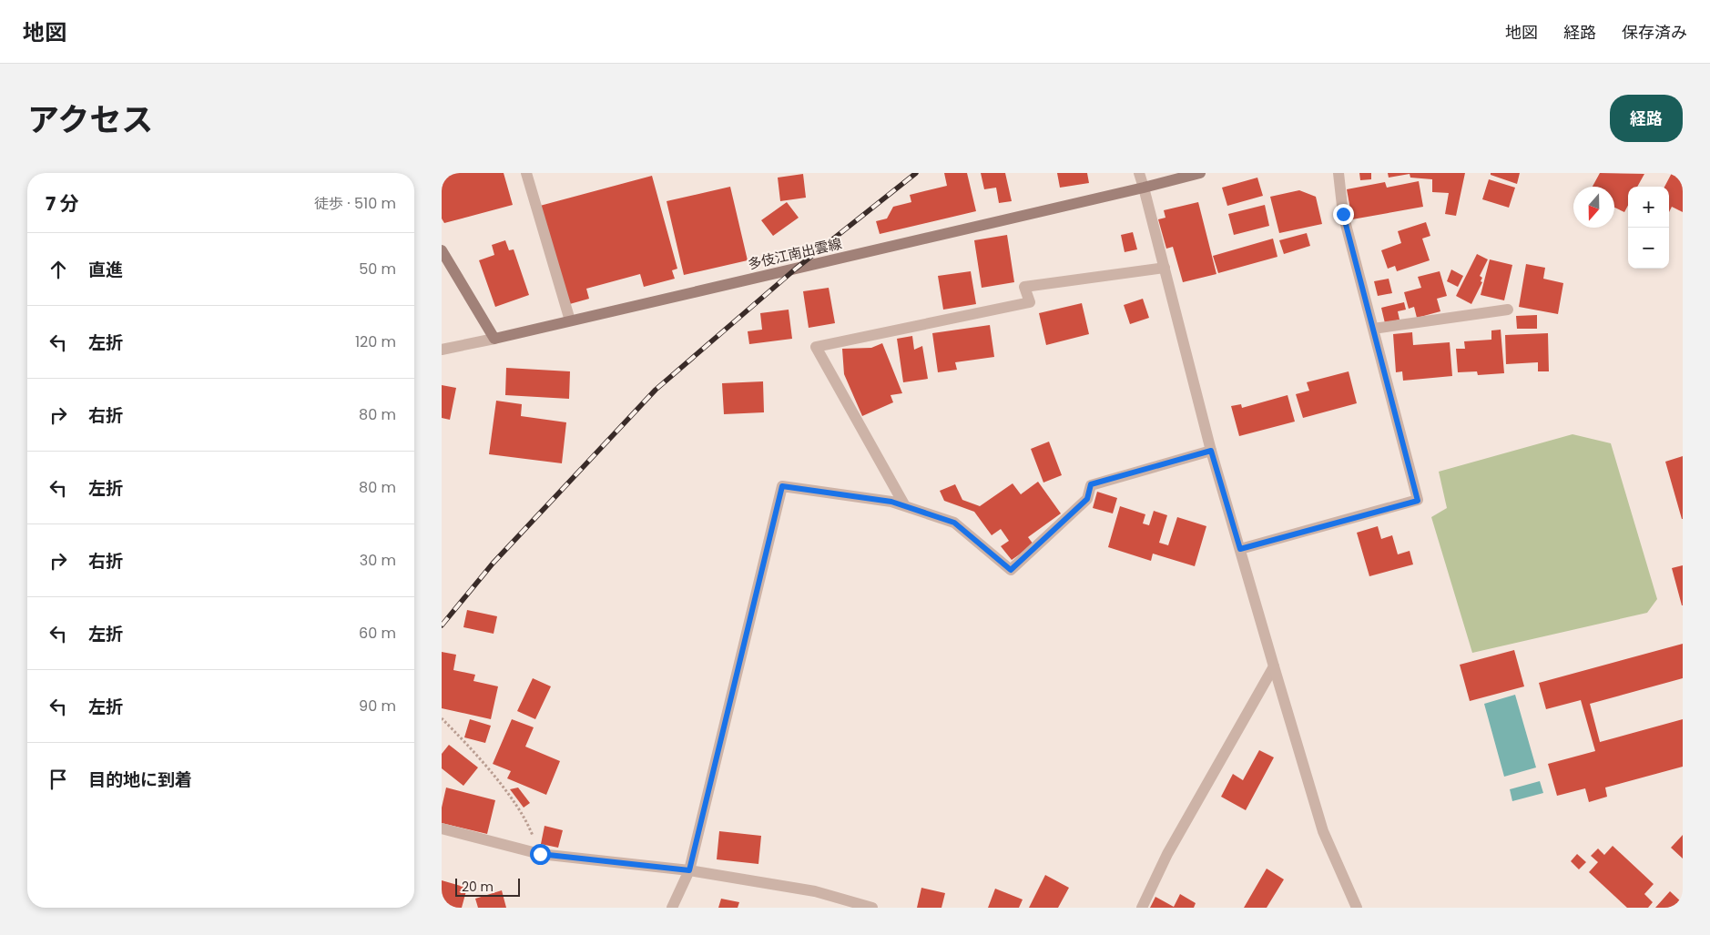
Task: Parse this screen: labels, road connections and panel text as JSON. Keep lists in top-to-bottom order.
{
  "streets": {
    "main road": ["多伎江南出雲線"]
  },
  "scale_bar": "20 m",
  "north": "bottom",
  "page": {
    "header": "地図",
    "nav": ["地図", "経路", "保存済み"],
    "title": "アクセス",
    "buttons": "経路",
    "heading": ["7 分", "徒歩 · 510 m"],
    "map_buttons": ["+", "−"],
    "list": [
      ["直進", "50 m"],
      ["左折", "120 m"],
      ["右折", "80 m"],
      ["左折", "80 m"],
      ["右折", "30 m"],
      ["左折", "60 m"],
      ["左折", "90 m"],
      "目的地に到着"
    ],
    "scale": "20 m"
  }
}
